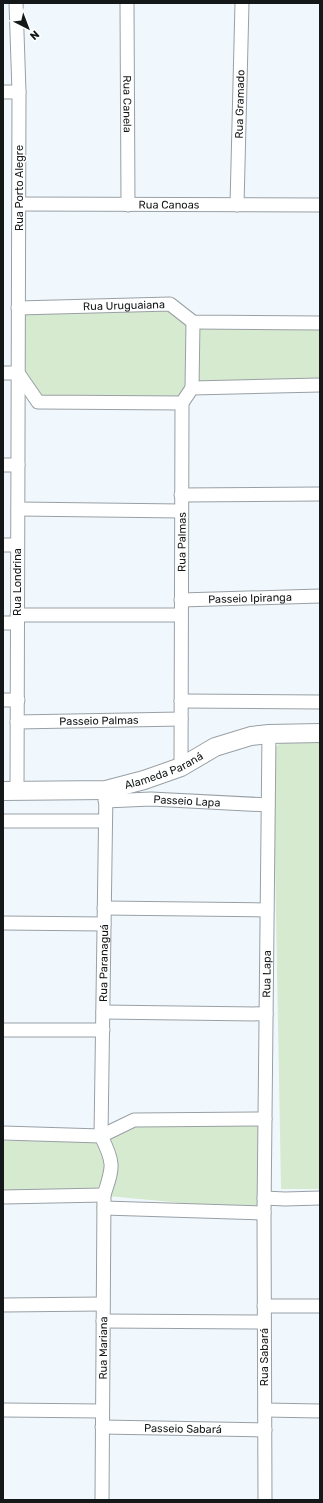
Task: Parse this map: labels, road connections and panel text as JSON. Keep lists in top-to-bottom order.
{
  "streets": {
    "street": [
      "Rua Canela",
      "Rua Gramado",
      "Rua Porto Alegre",
      "Rua Canoas",
      "Rua Uruguaiana",
      "Rua Palmas",
      "Rua Londrina",
      "Passeio Ipiranga",
      "Passeio Palmas",
      "Alameda Paraná",
      "Passeio Lapa",
      "Rua Paranaguá",
      "Rua Lapa",
      "Rua Mariana",
      "Rua Sabará",
      "Passeio Sabará"
    ]
  },
  "crossings": [
    ["Rua Canela", "Rua Canoas"],
    ["Rua Gramado", "Rua Canoas"],
    ["Rua Porto Alegre", "Rua Canoas"],
    ["Rua Porto Alegre", "Rua Uruguaiana"],
    ["Rua Porto Alegre", "Rua Londrina"],
    ["Rua Palmas", "Passeio Ipiranga"],
    ["Rua Palmas", "Passeio Palmas"],
    ["Rua Palmas", "Alameda Paraná"],
    ["Rua Londrina", "Passeio Palmas"],
    ["Rua Londrina", "Alameda Paraná"],
    ["Alameda Paraná", "Passeio Lapa"],
    ["Alameda Paraná", "Rua Paranaguá"],
    ["Alameda Paraná", "Rua Lapa"],
    ["Passeio Lapa", "Rua Paranaguá"],
    ["Passeio Lapa", "Rua Lapa"],
    ["Rua Paranaguá", "Rua Mariana"],
    ["Rua Lapa", "Rua Sabará"],
    ["Rua Mariana", "Passeio Sabará"],
    ["Rua Sabará", "Passeio Sabará"]
  ],
  "north": "bottom right"
}
